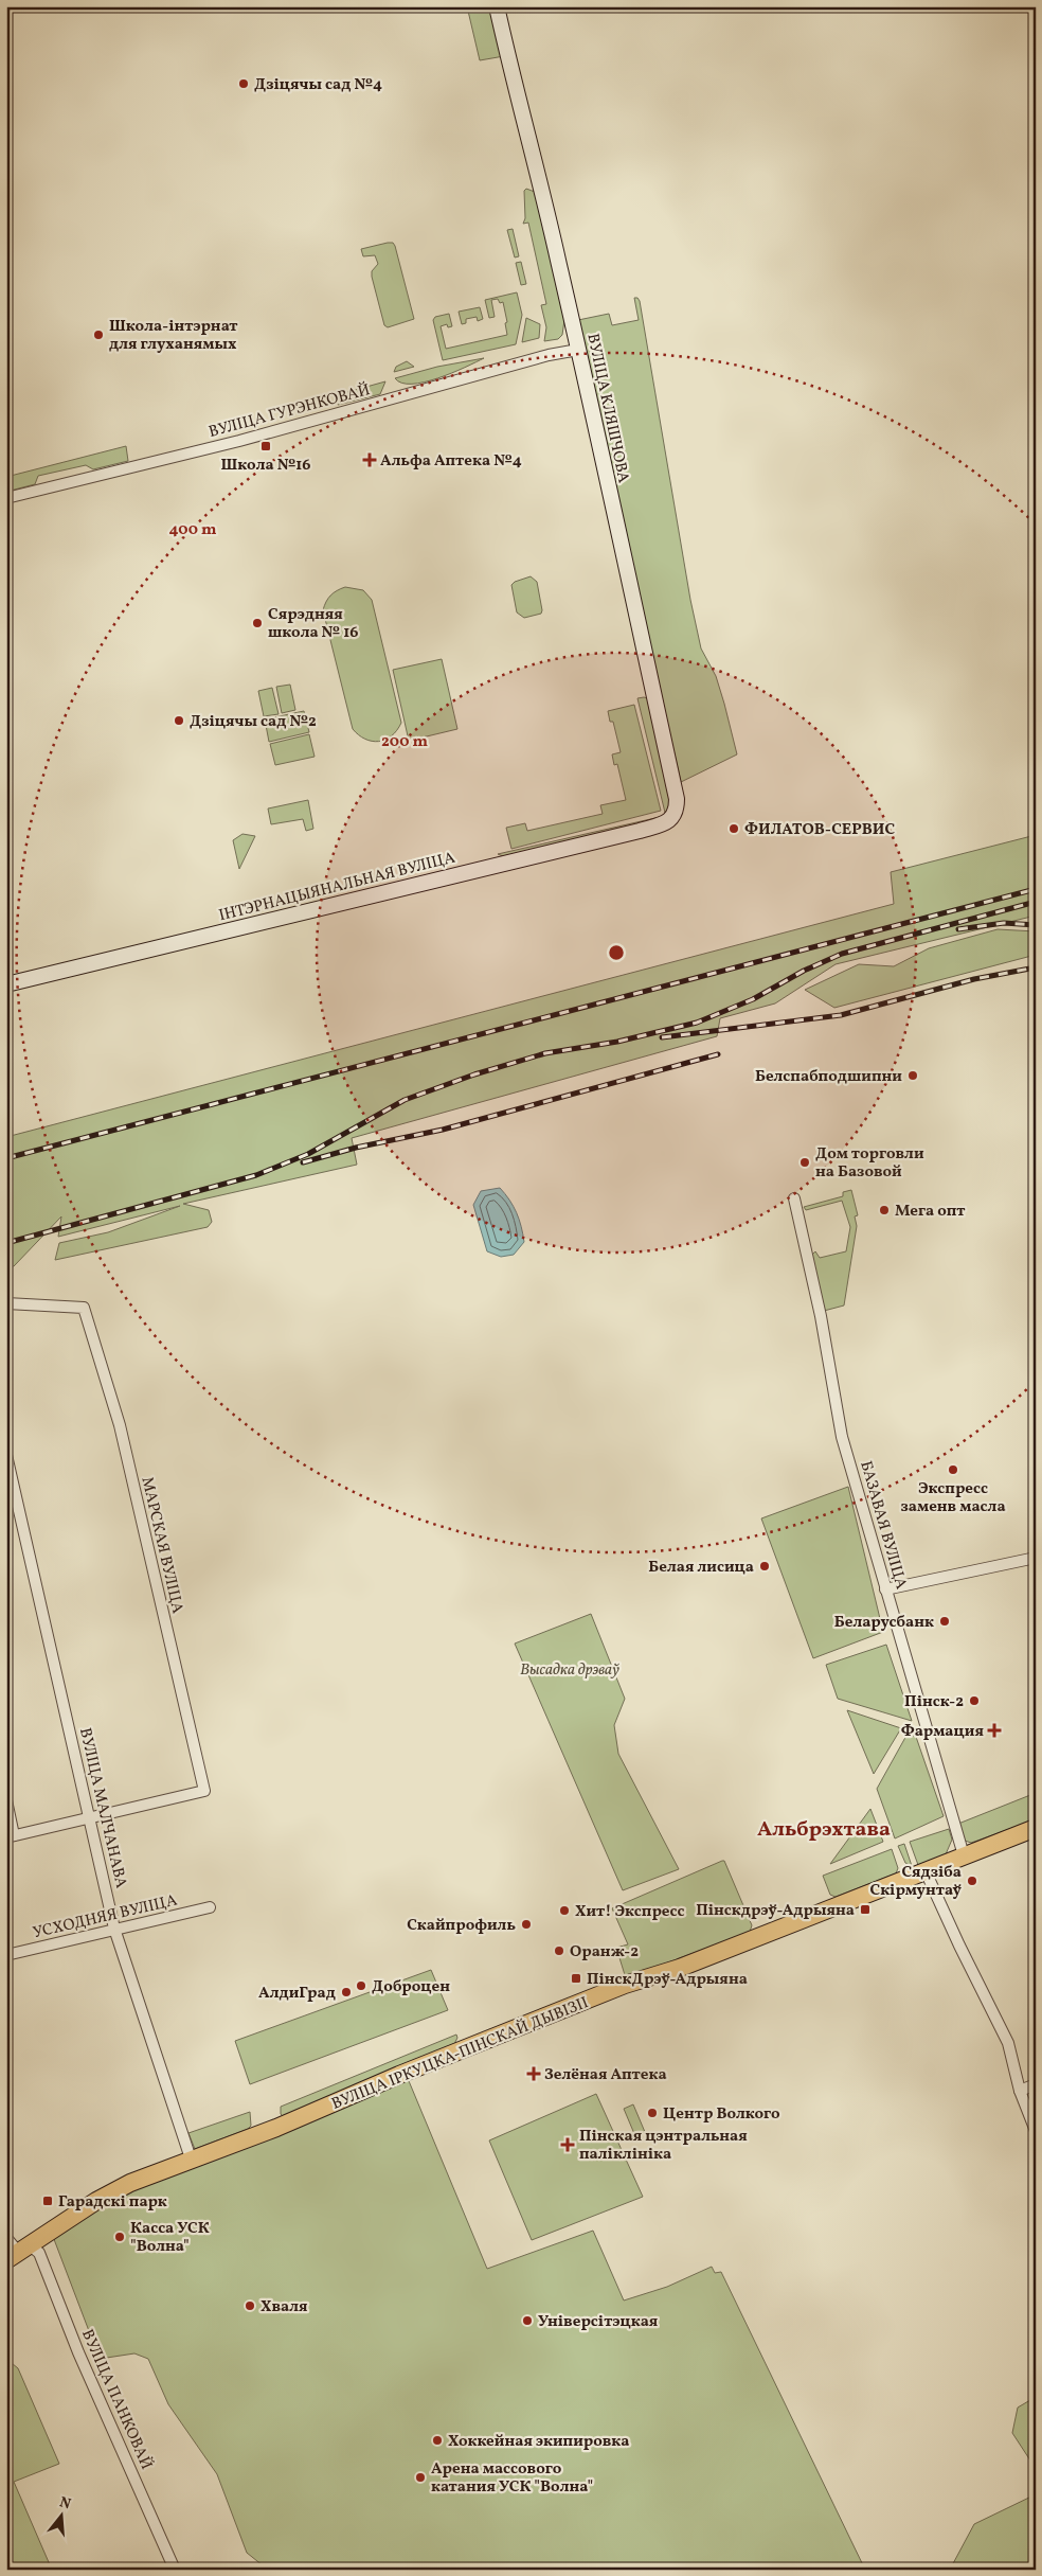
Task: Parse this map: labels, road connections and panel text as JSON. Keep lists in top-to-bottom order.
{
  "streets": {
    "main road": ["ВУЛІЦА ІРКУЦКА-ПІНСКАЙ ДЫВІЗІІ"],
    "street": [
      "ВУЛІЦА КЛЯШЧОВА",
      "ВУЛІЦА ГУРЭНКОВАЙ",
      "ІНТЭРНАЦЫЯНАЛЬНАЯ ВУЛІЦА",
      "БАЗАВАЯ ВУЛІЦА",
      "МАРСКАЯ ВУЛІЦА",
      "ВУЛІЦА МАЛЧАНАВА",
      "УСХОДНЯЯ ВУЛІЦА",
      "ВУЛІЦА ПАНКОВАЙ"
    ]
  },
  "crossings": [
    ["ВУЛІЦА КЛЯШЧОВА", "ВУЛІЦА ГУРЭНКОВАЙ"],
    ["ВУЛІЦА КЛЯШЧОВА", "ІНТЭРНАЦЫЯНАЛЬНАЯ ВУЛІЦА"],
    ["БАЗАВАЯ ВУЛІЦА", "ВУЛІЦА ІРКУЦКА-ПІНСКАЙ ДЫВІЗІІ"],
    ["МАРСКАЯ ВУЛІЦА", "ВУЛІЦА МАЛЧАНАВА"],
    ["ВУЛІЦА МАЛЧАНАВА", "УСХОДНЯЯ ВУЛІЦА"],
    ["ВУЛІЦА МАЛЧАНАВА", "ВУЛІЦА ІРКУЦКА-ПІНСКАЙ ДЫВІЗІІ"],
    ["ВУЛІЦА ІРКУЦКА-ПІНСКАЙ ДЫВІЗІІ", "ВУЛІЦА ПАНКОВАЙ"]
  ],
  "districts": ["Альбрэхтава"],
  "parks": ["Высадка дрэваў"],
  "places": {
    "other": [
      "Дзіцячы сад №4",
      "Школа-інтэрнат для глуханямых",
      "Сярэдняя школа № 16",
      "Дзіцячы сад №2",
      "ФИЛАТОВ-СЕРВИС",
      "Белспабподшипни",
      "Дом торговли на Базовой",
      "Мега опт",
      "Экспресс заменв масла",
      "Белая лисица",
      "Беларусбанк",
      "Пінск-2",
      "Сядзіба Скірмунтаў",
      "Хит! Экспресс",
      "Скайпрофиль",
      "Оранж-2",
      "Доброцен",
      "АлдиГрад",
      "Центр Волкого",
      "Касса УСК \"Волна\"",
      "Хваля",
      "Універсітэцкая",
      "Хоккейная экипировка",
      "Арена массового катания УСК \"Волна\""
    ],
    "transit": [
      "Школа №16",
      "Пінскдрэў-Адрыяна",
      "ПінскДрэў-Адрыяна",
      "Гарадскі парк"
    ],
    "health": [
      "Альфа Аптека №4",
      "Фармация",
      "Зелёная Аптека",
      "Пінская цэнтральная паліклініка"
    ]
  },
  "north": "top",
  "rings": ["400 m", "200 m"]
}
